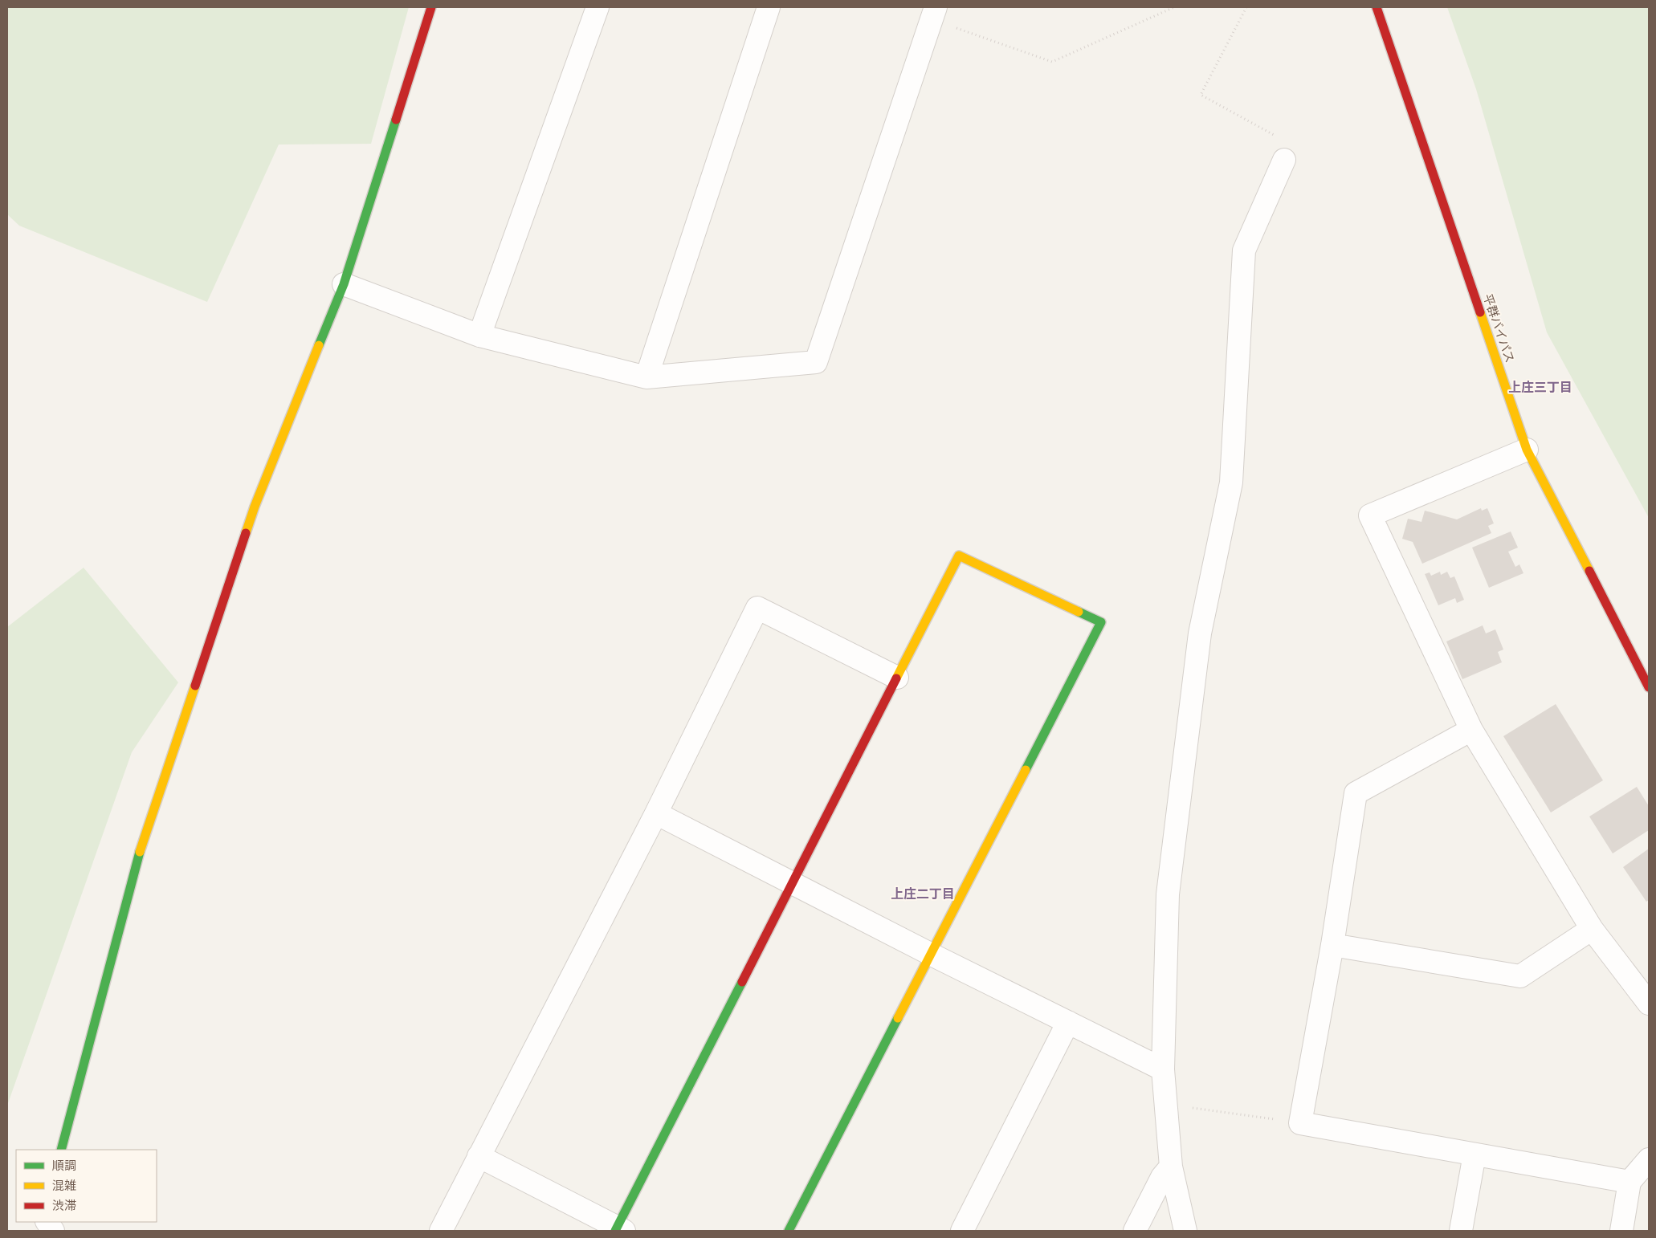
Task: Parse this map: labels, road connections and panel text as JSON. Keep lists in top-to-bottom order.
{
  "streets": {
    "main road": ["平群バイパス"]
  },
  "districts": ["上庄三丁目", "上庄二丁目"],
  "legend": ["順調", "混雑", "渋滞"]
}
